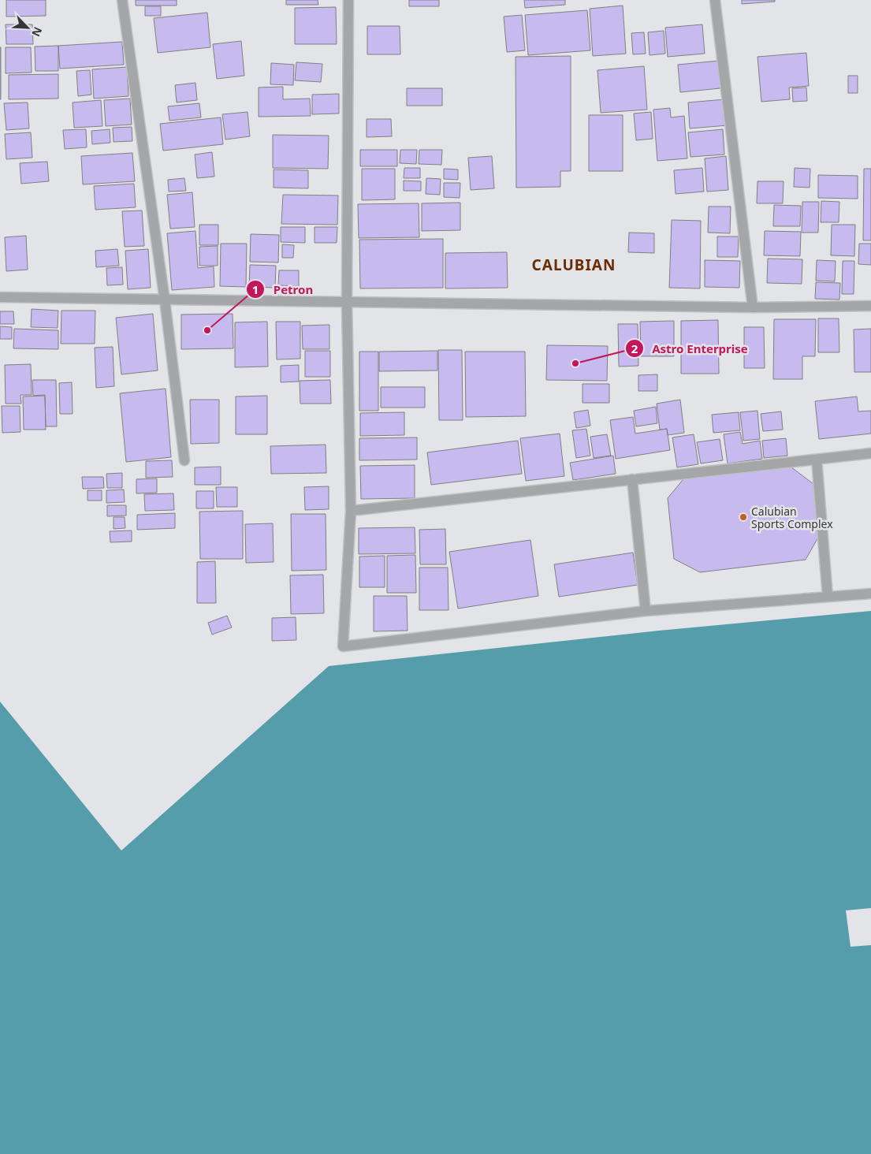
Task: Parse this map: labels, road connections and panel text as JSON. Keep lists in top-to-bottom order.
{
  "districts": ["CALUBIAN"],
  "places": ["Petron", "Astro Enterprise", "Calubian Sports Complex"],
  "north": "bottom right"
}
